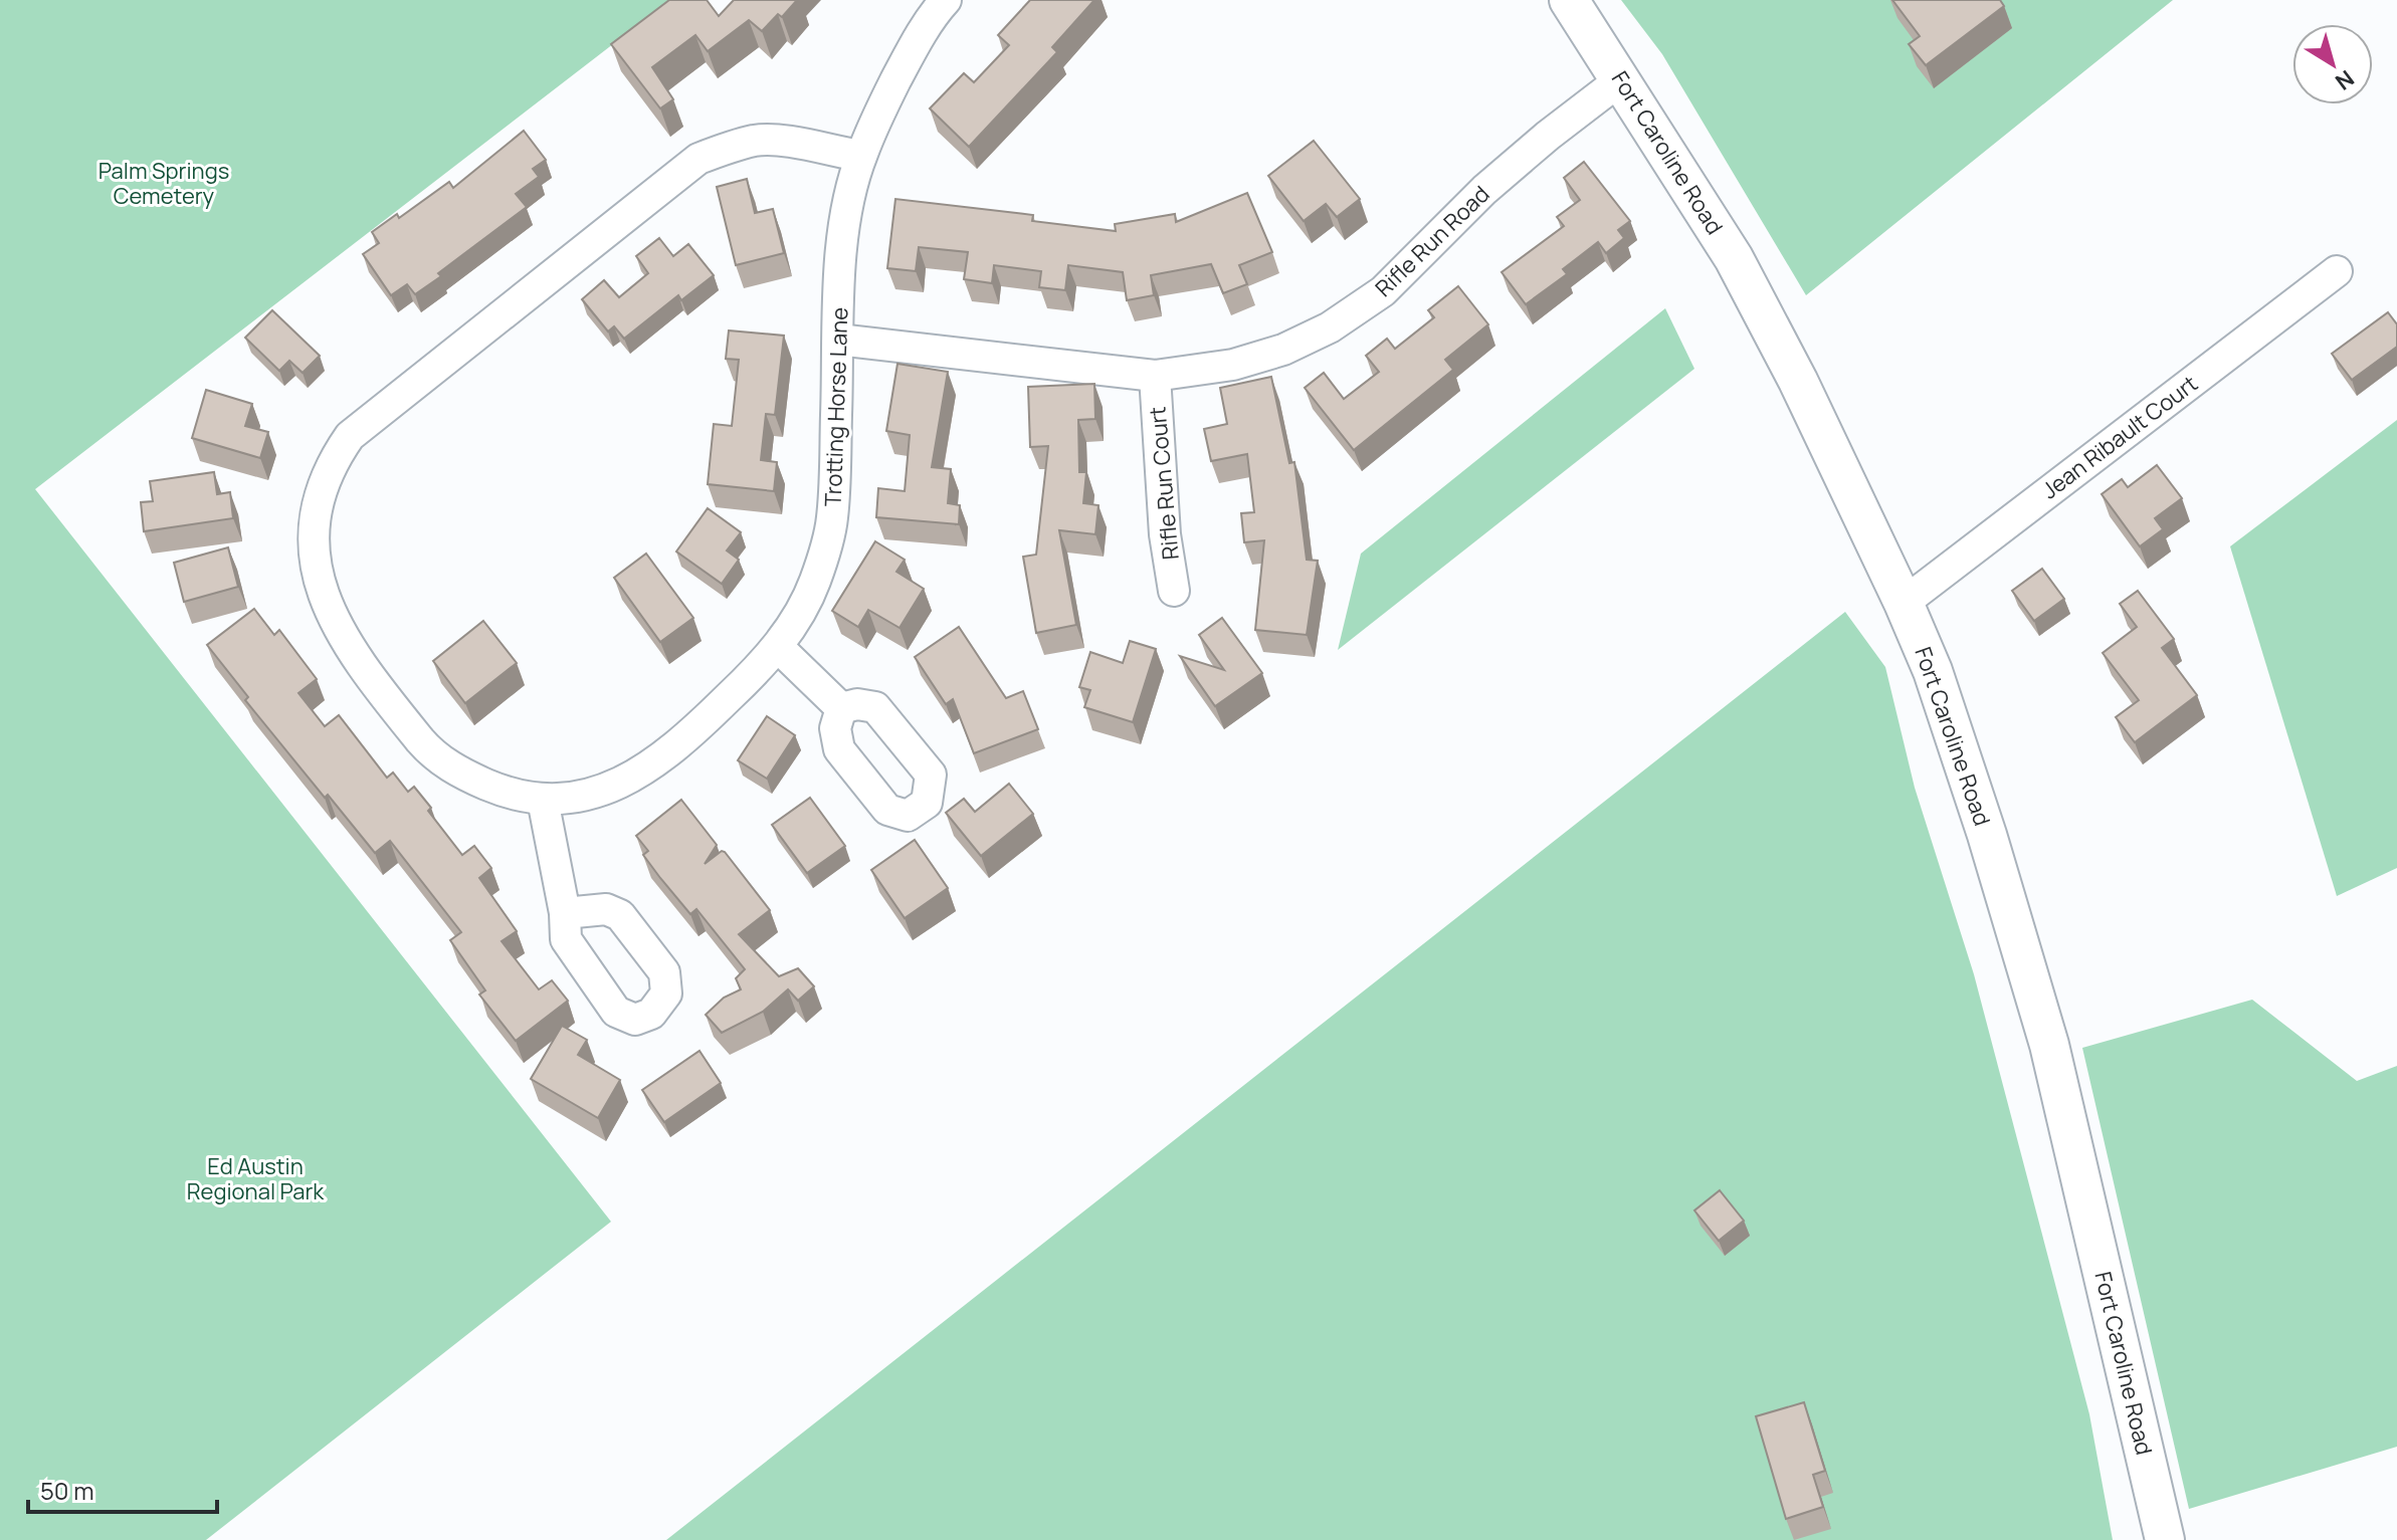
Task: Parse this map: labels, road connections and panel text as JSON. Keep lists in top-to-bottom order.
{
  "streets": {
    "street": [
      "Fort Caroline Road",
      "Rifle Run Road",
      "Trotting Horse Lane",
      "Jean Ribault Court",
      "Rifle Run Court"
    ]
  },
  "crossings": [
    ["Fort Caroline Road", "Rifle Run Road"],
    ["Fort Caroline Road", "Jean Ribault Court"],
    ["Rifle Run Road", "Trotting Horse Lane"],
    ["Rifle Run Road", "Rifle Run Court"]
  ],
  "parks": ["Palm Springs Cemetery", "Ed Austin Regional Park"],
  "scale_bar": "50 m",
  "north": "bottom right"
}
